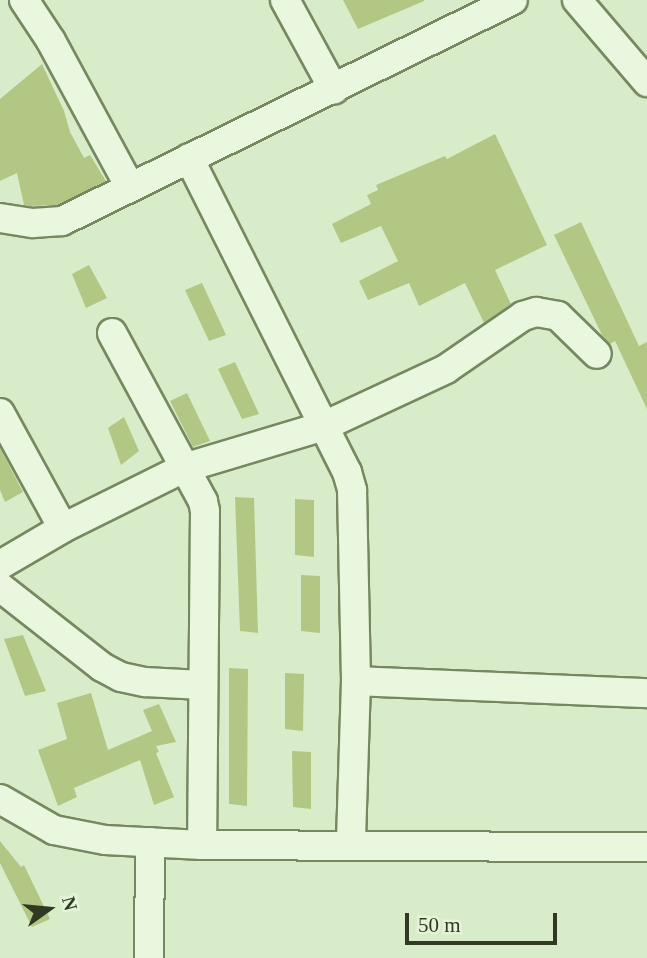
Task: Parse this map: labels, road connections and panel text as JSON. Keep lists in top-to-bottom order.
{
  "scale_bar": "50 m",
  "north": "right"
}
